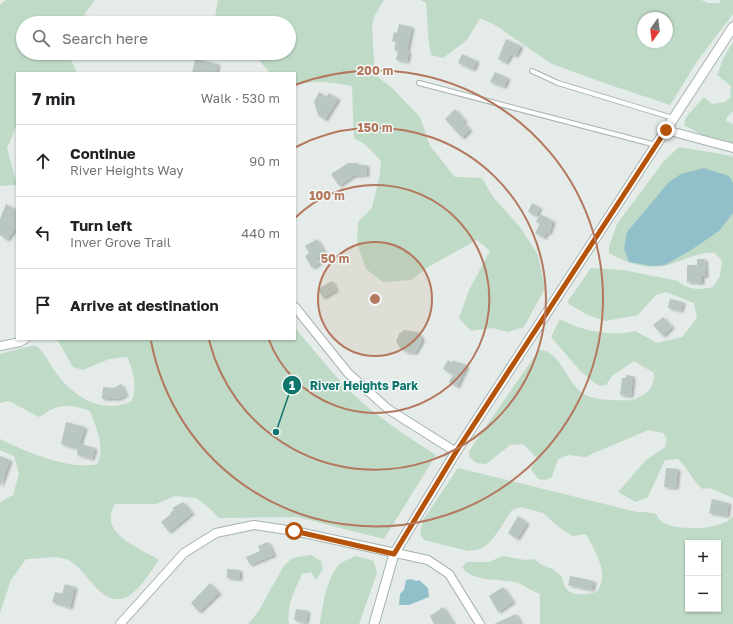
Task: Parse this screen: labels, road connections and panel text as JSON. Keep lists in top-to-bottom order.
{
  "places": ["River Heights Park"],
  "north": "bottom",
  "page": {
    "search": "Search here",
    "heading": ["7 min", "Walk · 530 m"],
    "list": [
      ["Continue", "River Heights Way", "90 m"],
      ["Turn left", "Inver Grove Trail", "440 m"],
      "Arrive at destination"
    ],
    "map_buttons": ["+", "−"]
  },
  "rings": [
    "200 m",
    "150 m",
    "100 m",
    "50 m"
  ]
}
